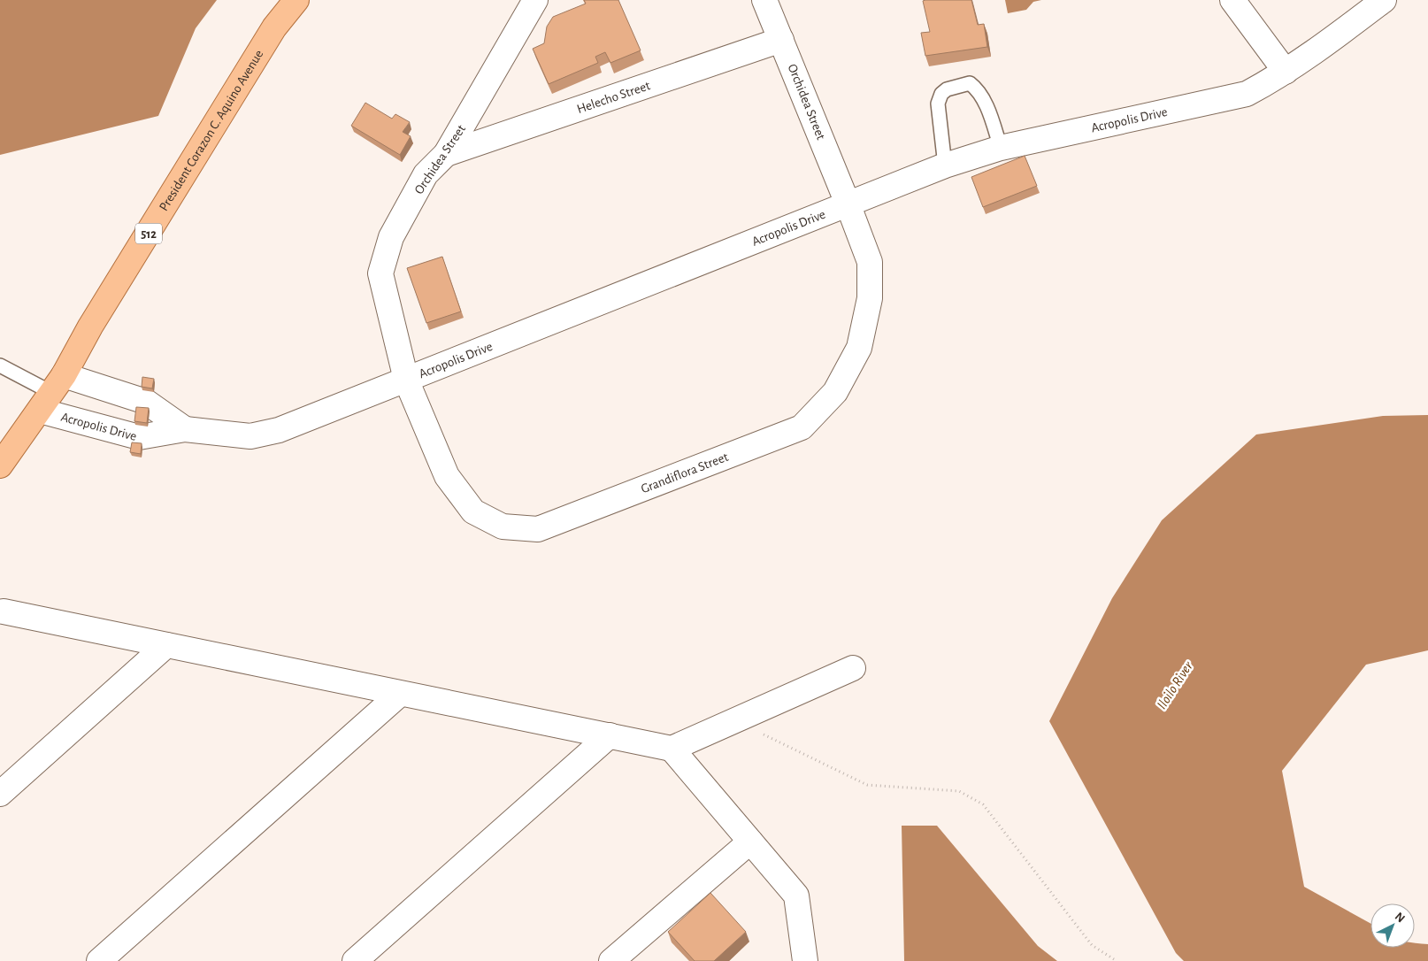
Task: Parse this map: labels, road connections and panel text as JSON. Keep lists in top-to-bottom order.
{
  "streets": {
    "main road": ["President Corazon C. Aquino Avenue", "512"],
    "street": [
      "Helecho Street",
      "Orchidea Street",
      "Acropolis Drive",
      "Grandiflora Street"
    ]
  },
  "crossings": [
    ["Helecho Street", "Orchidea Street"],
    ["Orchidea Street", "Acropolis Drive"],
    ["Orchidea Street", "Grandiflora Street"],
    ["Acropolis Drive", "President Corazon C. Aquino Avenue"],
    ["Acropolis Drive", "Grandiflora Street"]
  ],
  "water": ["Iloilo River"],
  "north": "top right"
}
